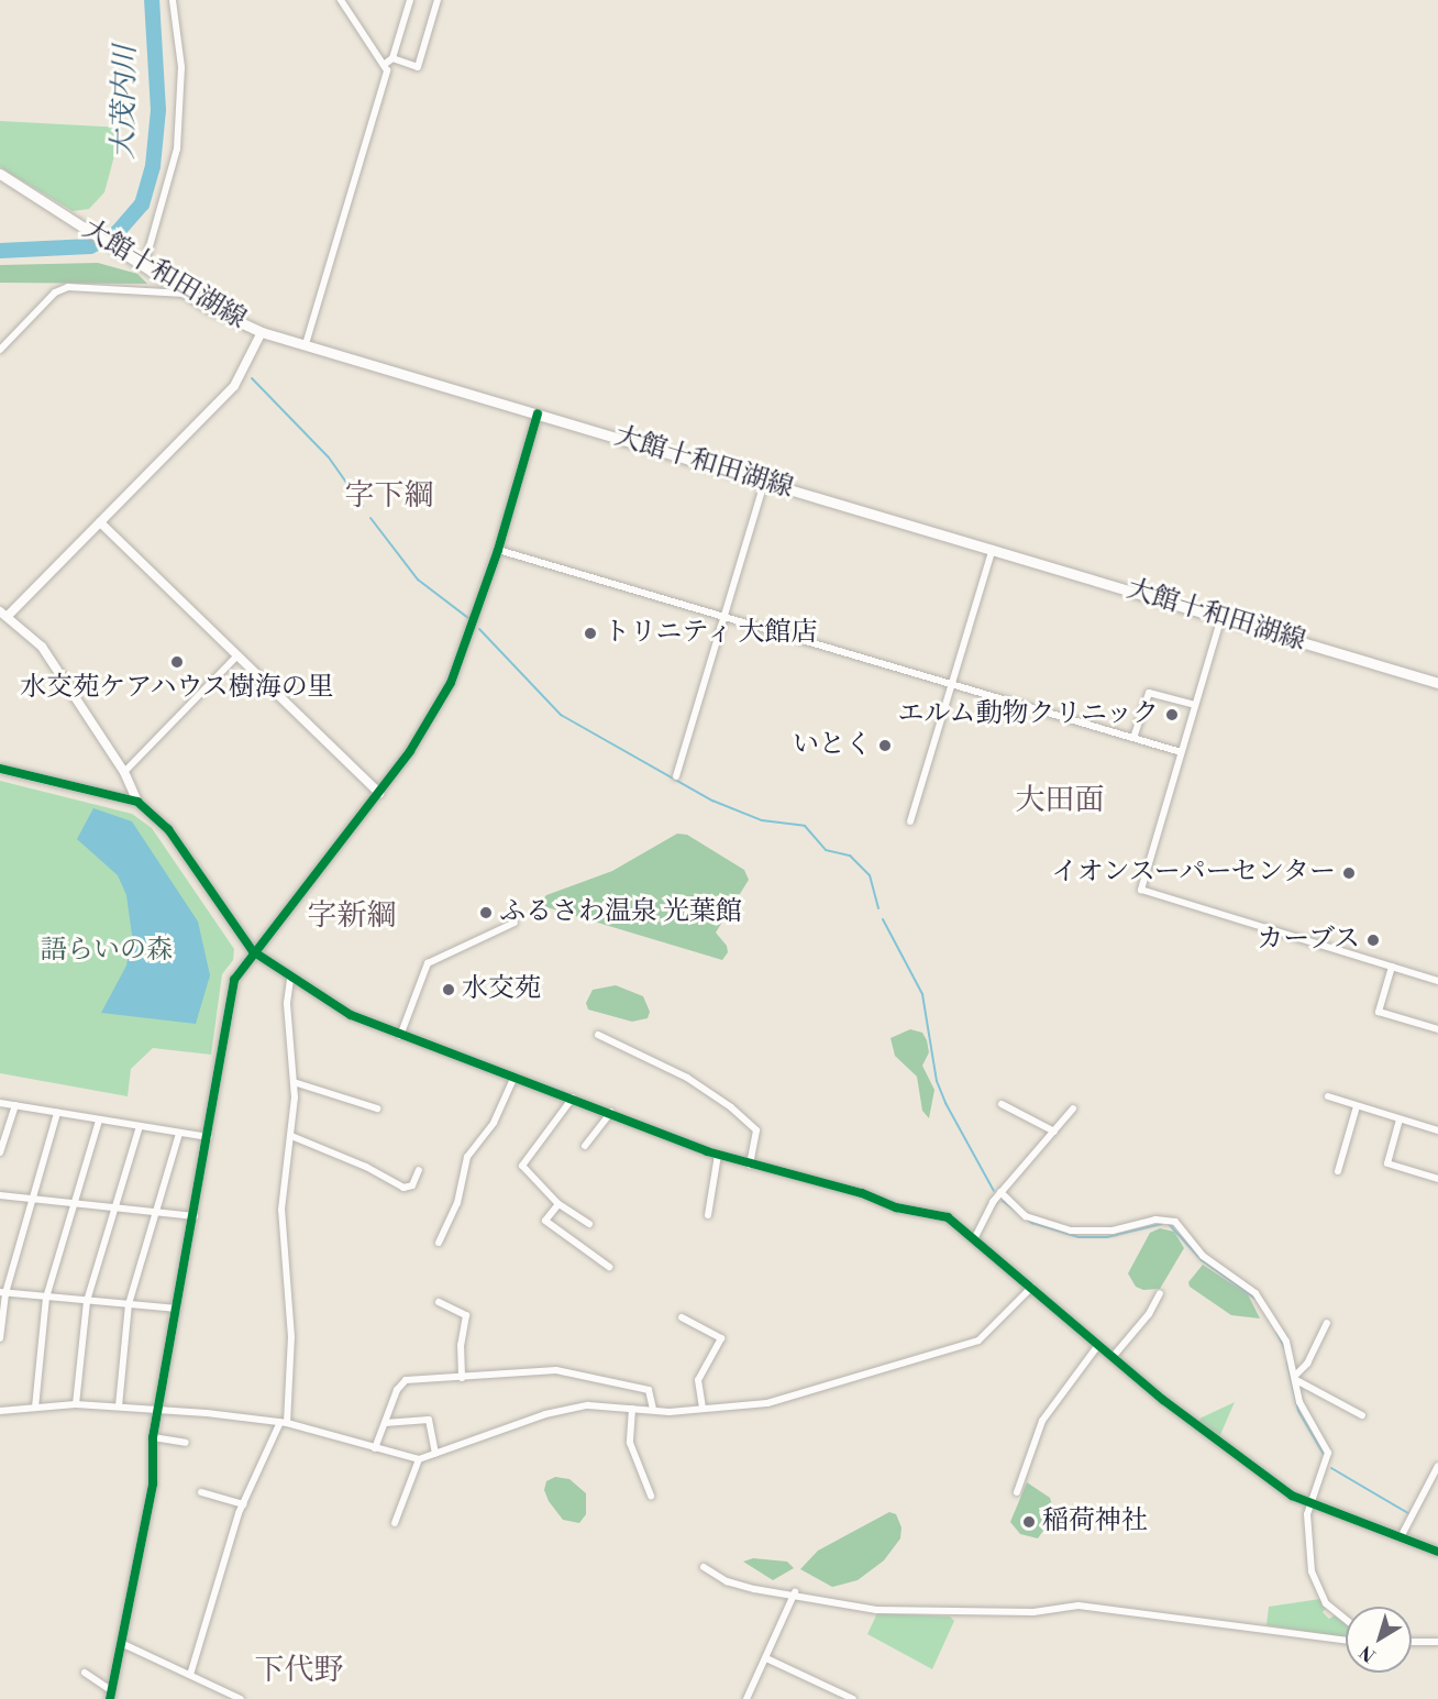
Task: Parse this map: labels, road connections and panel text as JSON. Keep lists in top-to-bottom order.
{
  "streets": {
    "main road": ["大館十和田湖線"]
  },
  "districts": [
    "字下綱",
    "大田面",
    "字新綱",
    "下代野"
  ],
  "water": ["大茂内川"],
  "parks": ["語らいの森"],
  "places": [
    "トリニティ 大館店",
    "水交苑ケアハウス樹海の里",
    "エルム動物クリニック",
    "いとく",
    "イオンスーパーセンター",
    "ふるさわ温泉 光葉館",
    "カーブス",
    "水交苑",
    "稲荷神社"
  ],
  "north": "bottom left"
}
